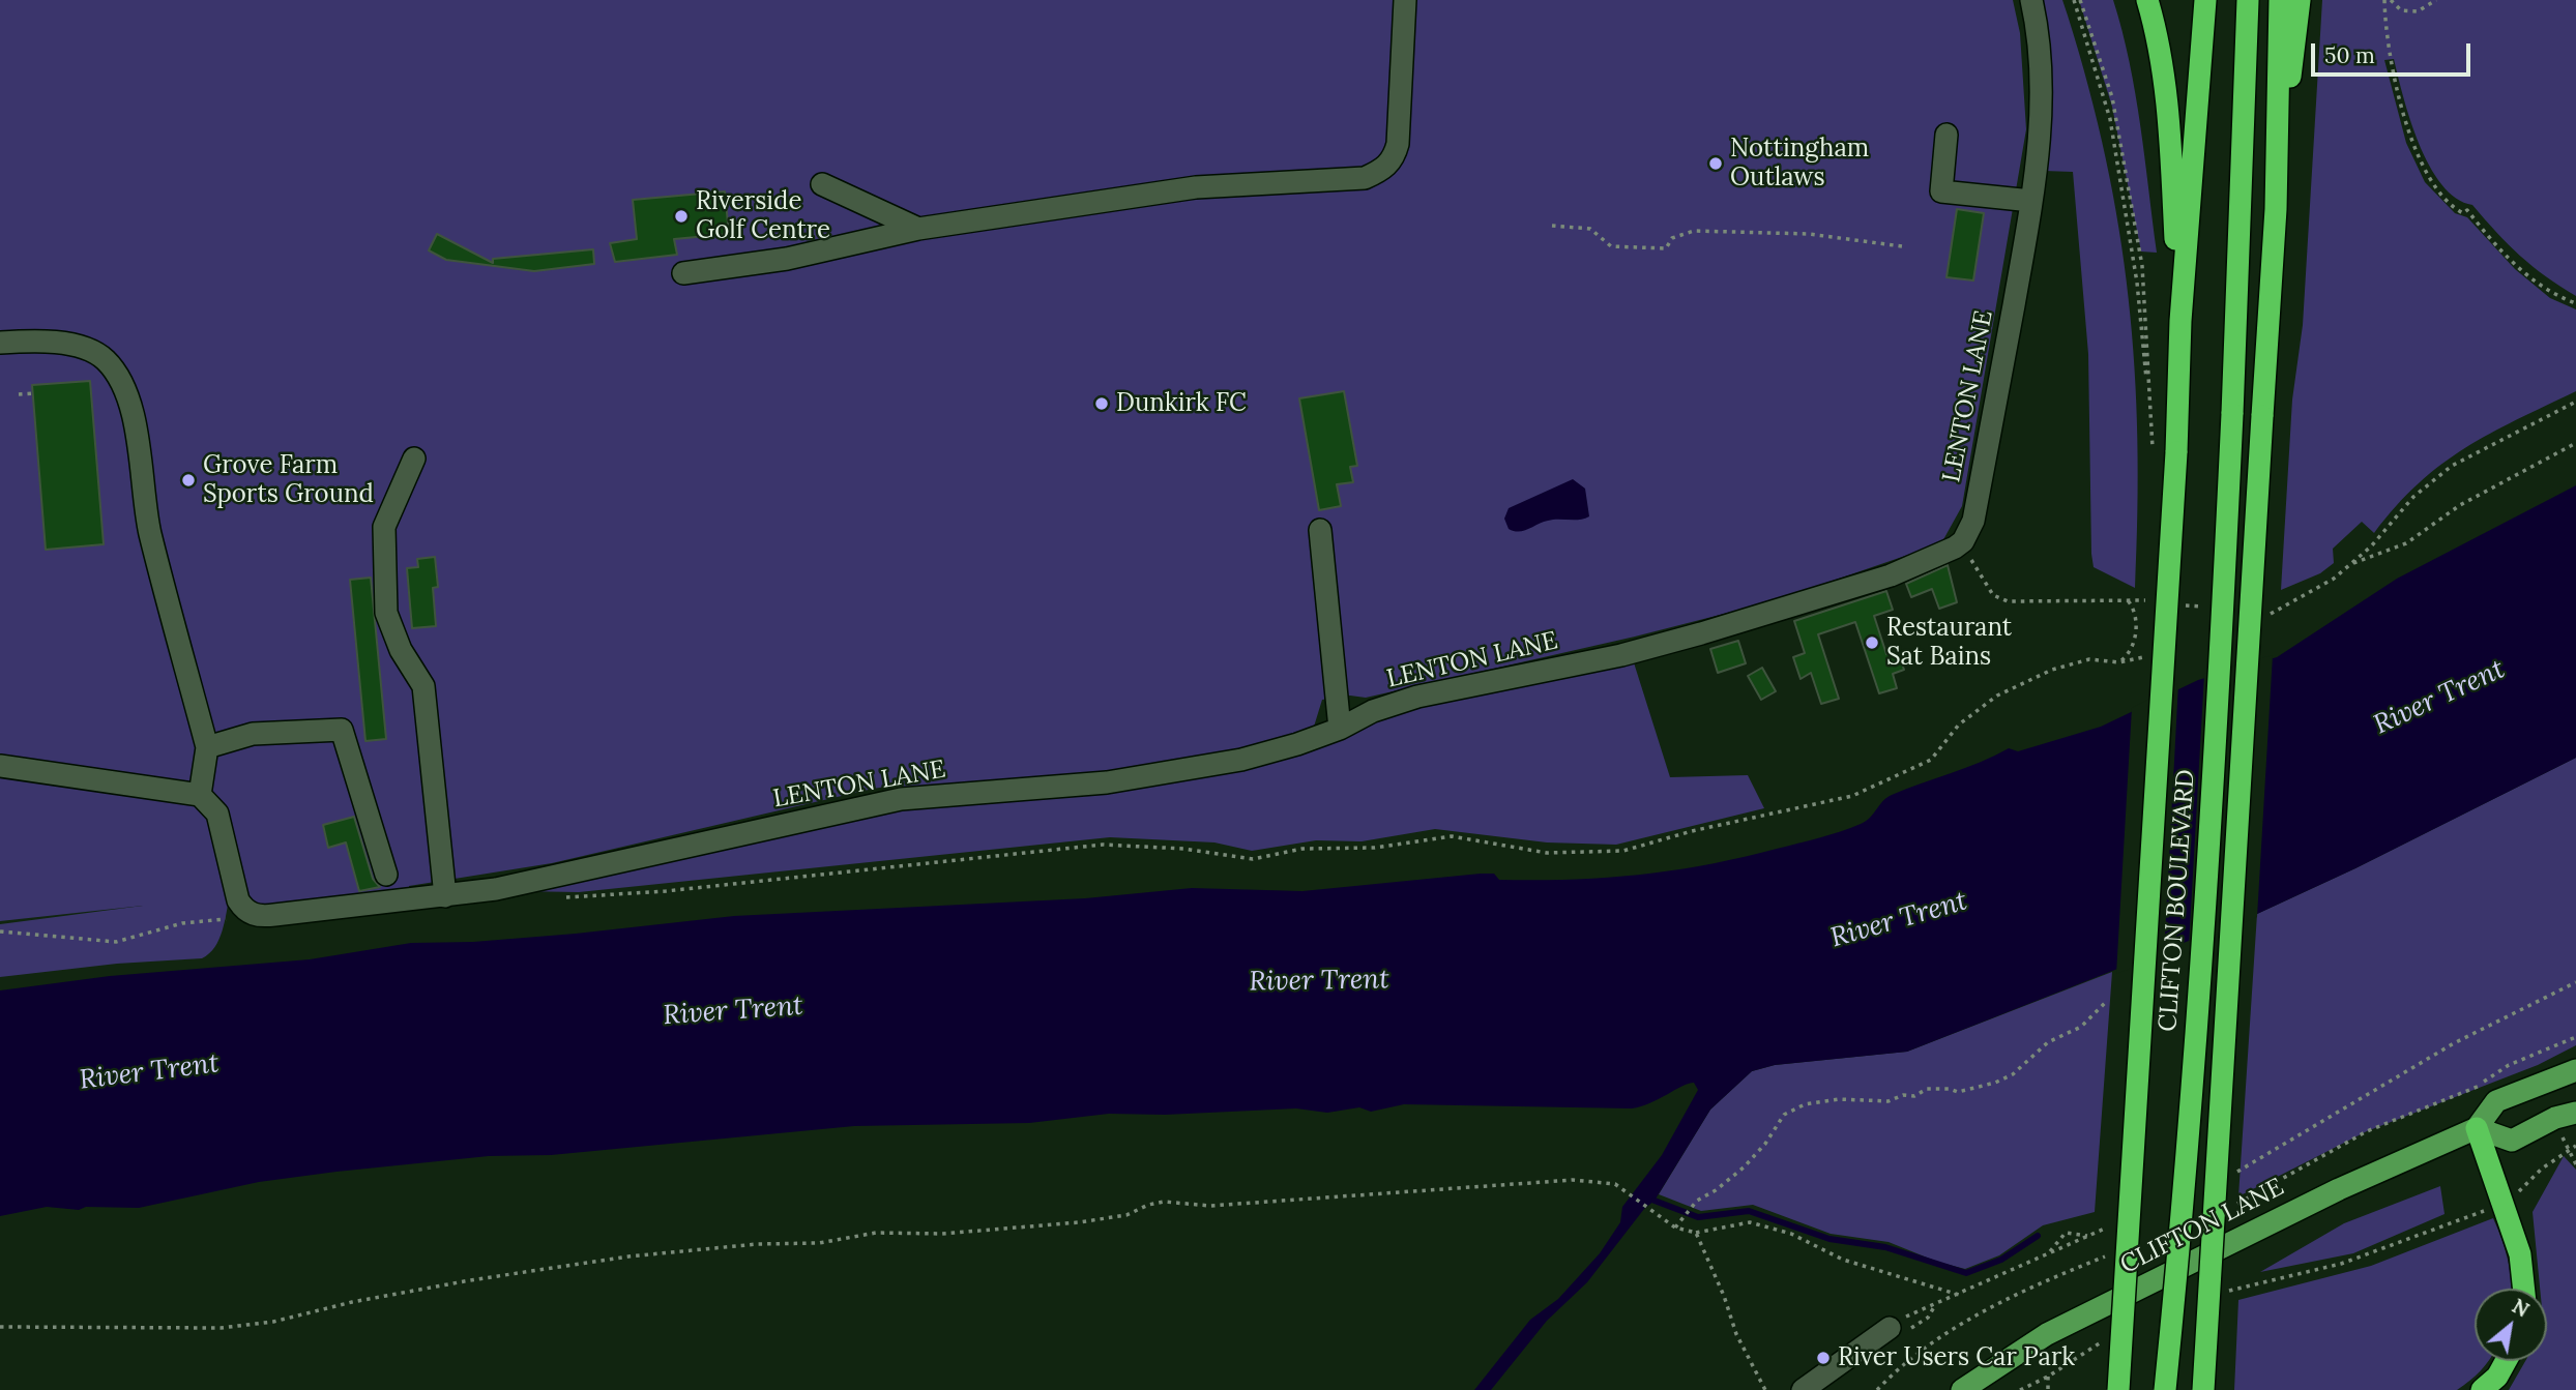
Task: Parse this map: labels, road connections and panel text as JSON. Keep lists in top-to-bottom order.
{
  "streets": {
    "highway": ["CLIFTON BOULEVARD"],
    "main road": ["CLIFTON LANE"],
    "street": ["LENTON LANE"]
  },
  "water": ["River Trent"],
  "places": [
    "Nottingham Outlaws",
    "Riverside Golf Centre",
    "Dunkirk FC",
    "Grove Farm Sports Ground",
    "Restaurant Sat Bains",
    "River Users Car Park"
  ],
  "scale_bar": "50 m",
  "north": "top right"
}
